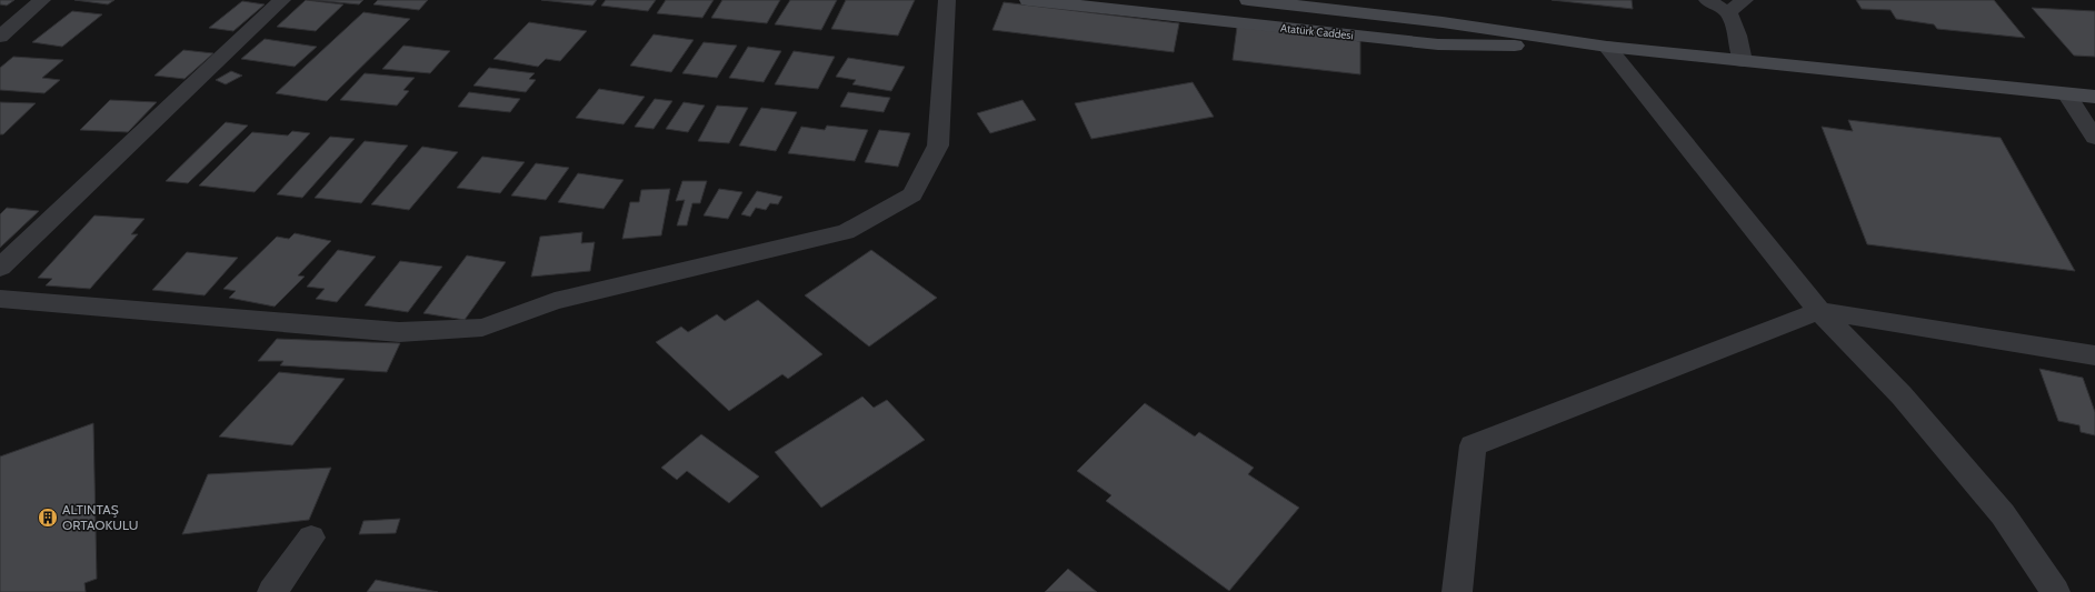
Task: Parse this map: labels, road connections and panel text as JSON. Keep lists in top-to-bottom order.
{
  "streets": {
    "main road": ["Atatürk Caddesi"]
  },
  "places": {
    "building": ["ALTINTAŞ ORTAOKULU"]
  }
}
